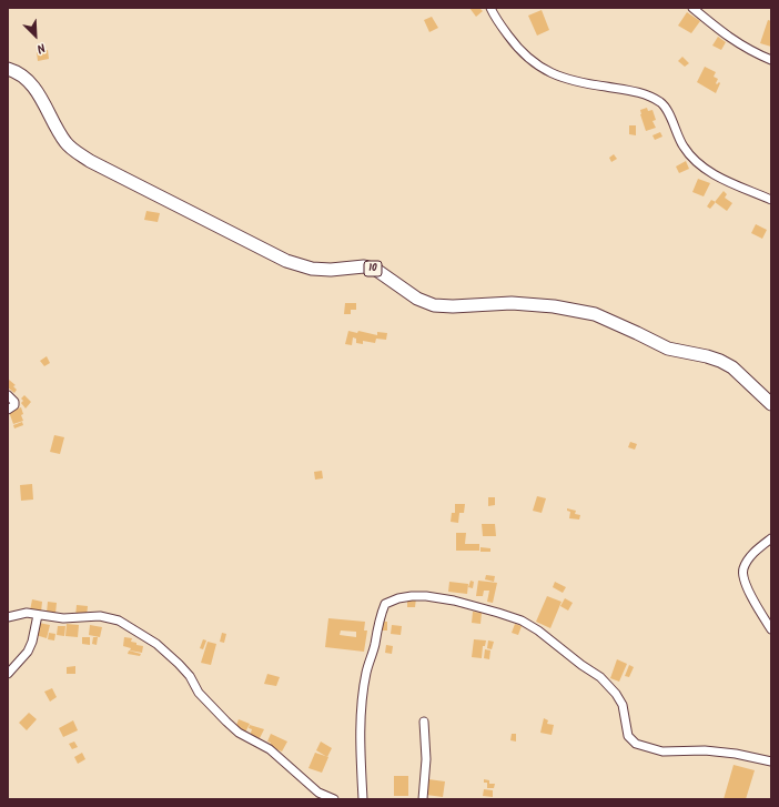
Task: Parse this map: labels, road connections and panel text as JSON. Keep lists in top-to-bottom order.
{
  "streets": {
    "main road": ["10"]
  },
  "north": "bottom right"
}
